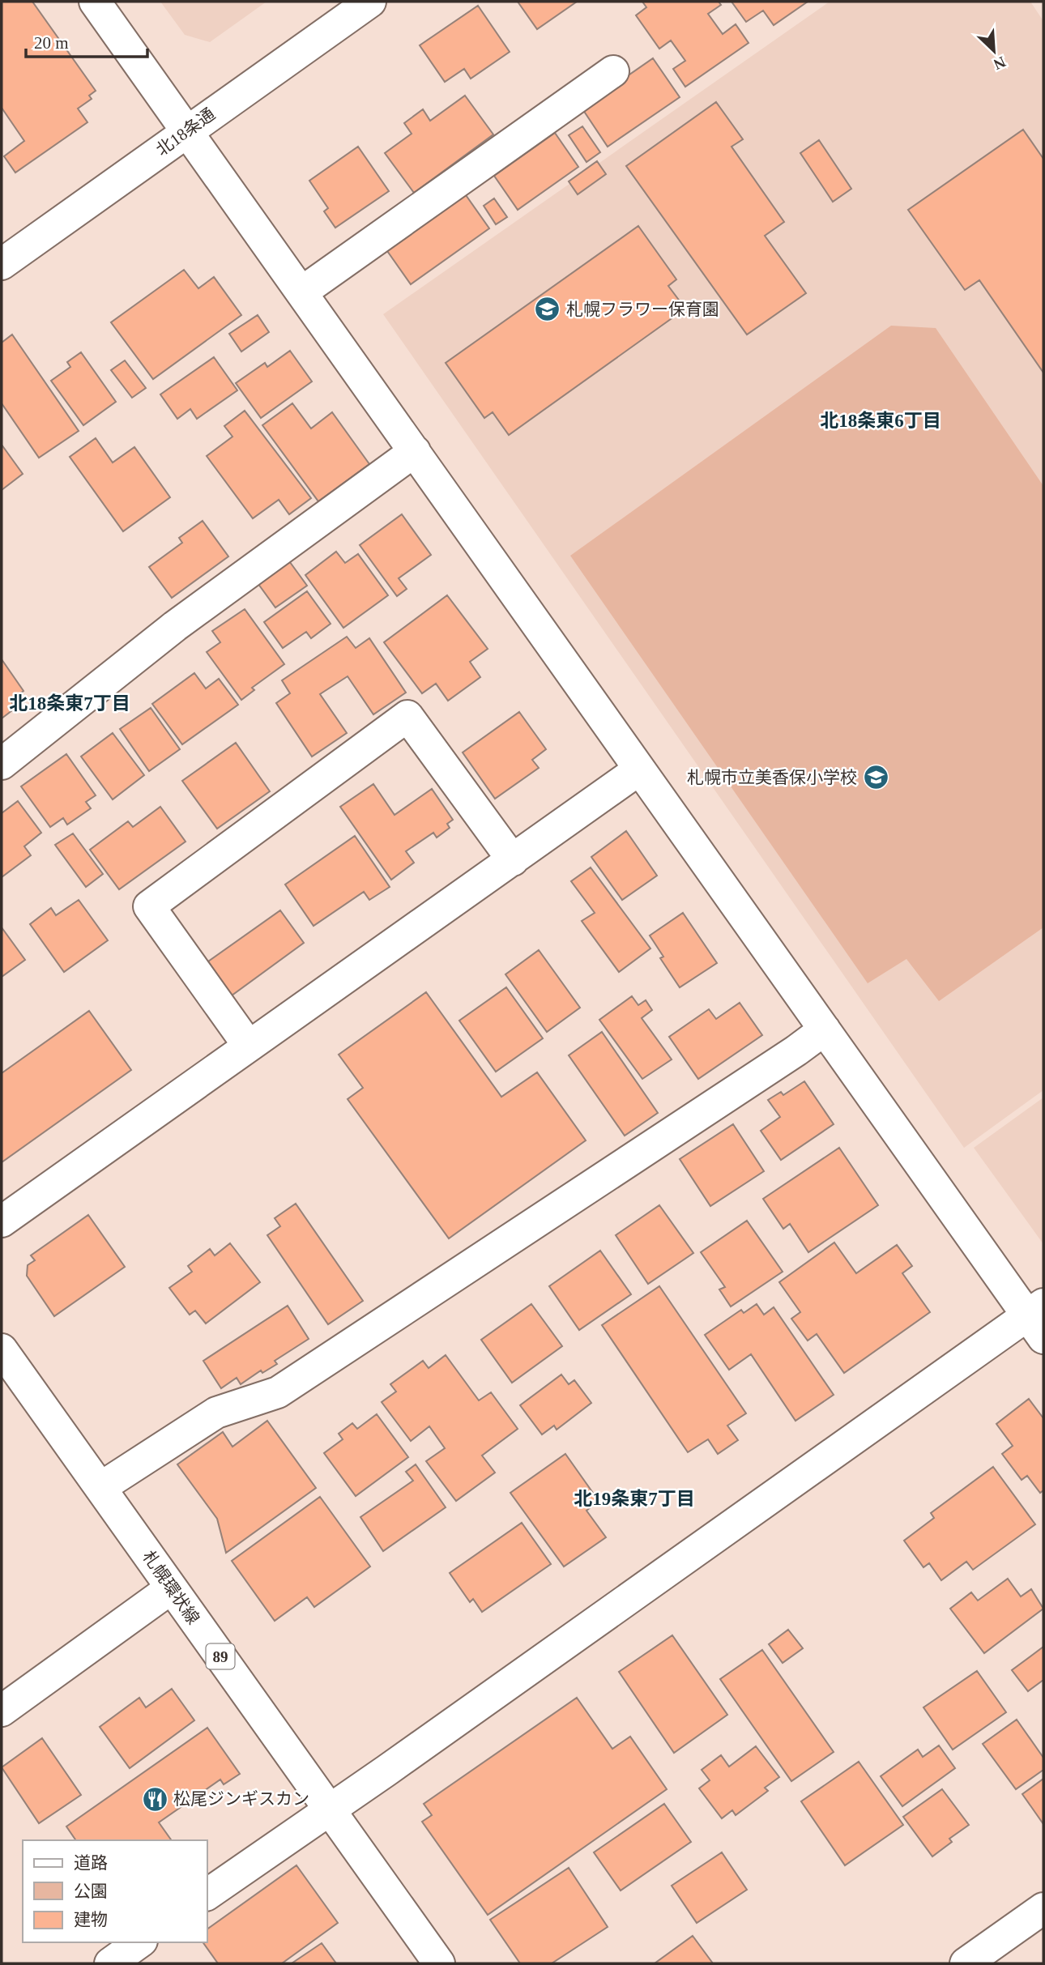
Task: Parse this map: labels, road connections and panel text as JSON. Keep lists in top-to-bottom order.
{
  "streets": {
    "street": ["北18条通", "札幌環状線", "89"]
  },
  "districts": ["北18条東6丁目", "北18条東7丁目", "北19条東7丁目"],
  "places": {
    "school or university": ["札幌フラワー保育園", "札幌市立美香保小学校"],
    "restaurant": ["松尾ジンギスカン"]
  },
  "legend": ["道路", "公園", "建物"],
  "scale_bar": "20 m",
  "north": "bottom right"
}
